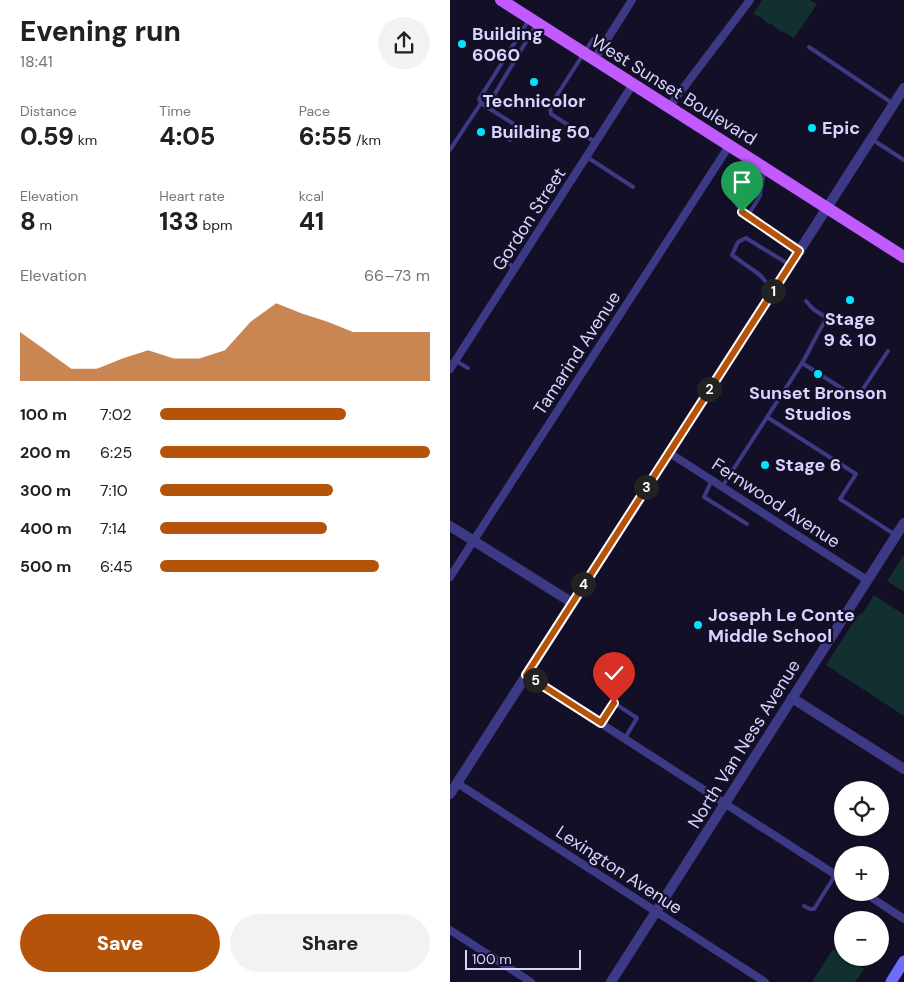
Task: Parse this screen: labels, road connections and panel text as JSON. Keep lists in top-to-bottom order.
{
  "streets": {
    "main road": ["West Sunset Boulevard"],
    "street": [
      "Gordon Street",
      "Tamarind Avenue",
      "Fernwood Avenue",
      "North Van Ness Avenue",
      "Lexington Avenue"
    ]
  },
  "crossings": [
    ["West Sunset Boulevard", "Gordon Street"],
    ["West Sunset Boulevard", "Tamarind Avenue"],
    ["Fernwood Avenue", "North Van Ness Avenue"],
    ["North Van Ness Avenue", "Lexington Avenue"]
  ],
  "places": [
    "Building 6060",
    "Technicolor",
    "Epic",
    "Building 50",
    "Stage 9 & 10",
    "Sunset Bronson Studios",
    "Stage 6",
    "Joseph Le Conte Middle School"
  ],
  "scale_bar": "100 m",
  "page": {
    "heading": ["Evening run", "18:41"],
    "stats": [
      ["Distance", "0.59 km"],
      ["Time", "4:05"],
      ["Pace", "6:55 /km"],
      ["Elevation", "8 m"],
      ["Heart rate", "133 bpm"],
      ["kcal", "41"]
    ],
    "chart": ["Elevation", "66–73 m"],
    "pins": [
      "1",
      "2",
      "3",
      "4",
      "5"
    ],
    "list": [
      {
        "name": "100 m",
        "note": "7:02"
      },
      {
        "name": "200 m",
        "note": "6:25"
      },
      {
        "name": "300 m",
        "note": "7:10"
      },
      {
        "name": "400 m",
        "note": "7:14"
      },
      {
        "name": "500 m",
        "note": "6:45"
      }
    ],
    "map_buttons": ["+", "−"],
    "buttons": ["Save", "Share"],
    "scale": "100 m"
  }
}
